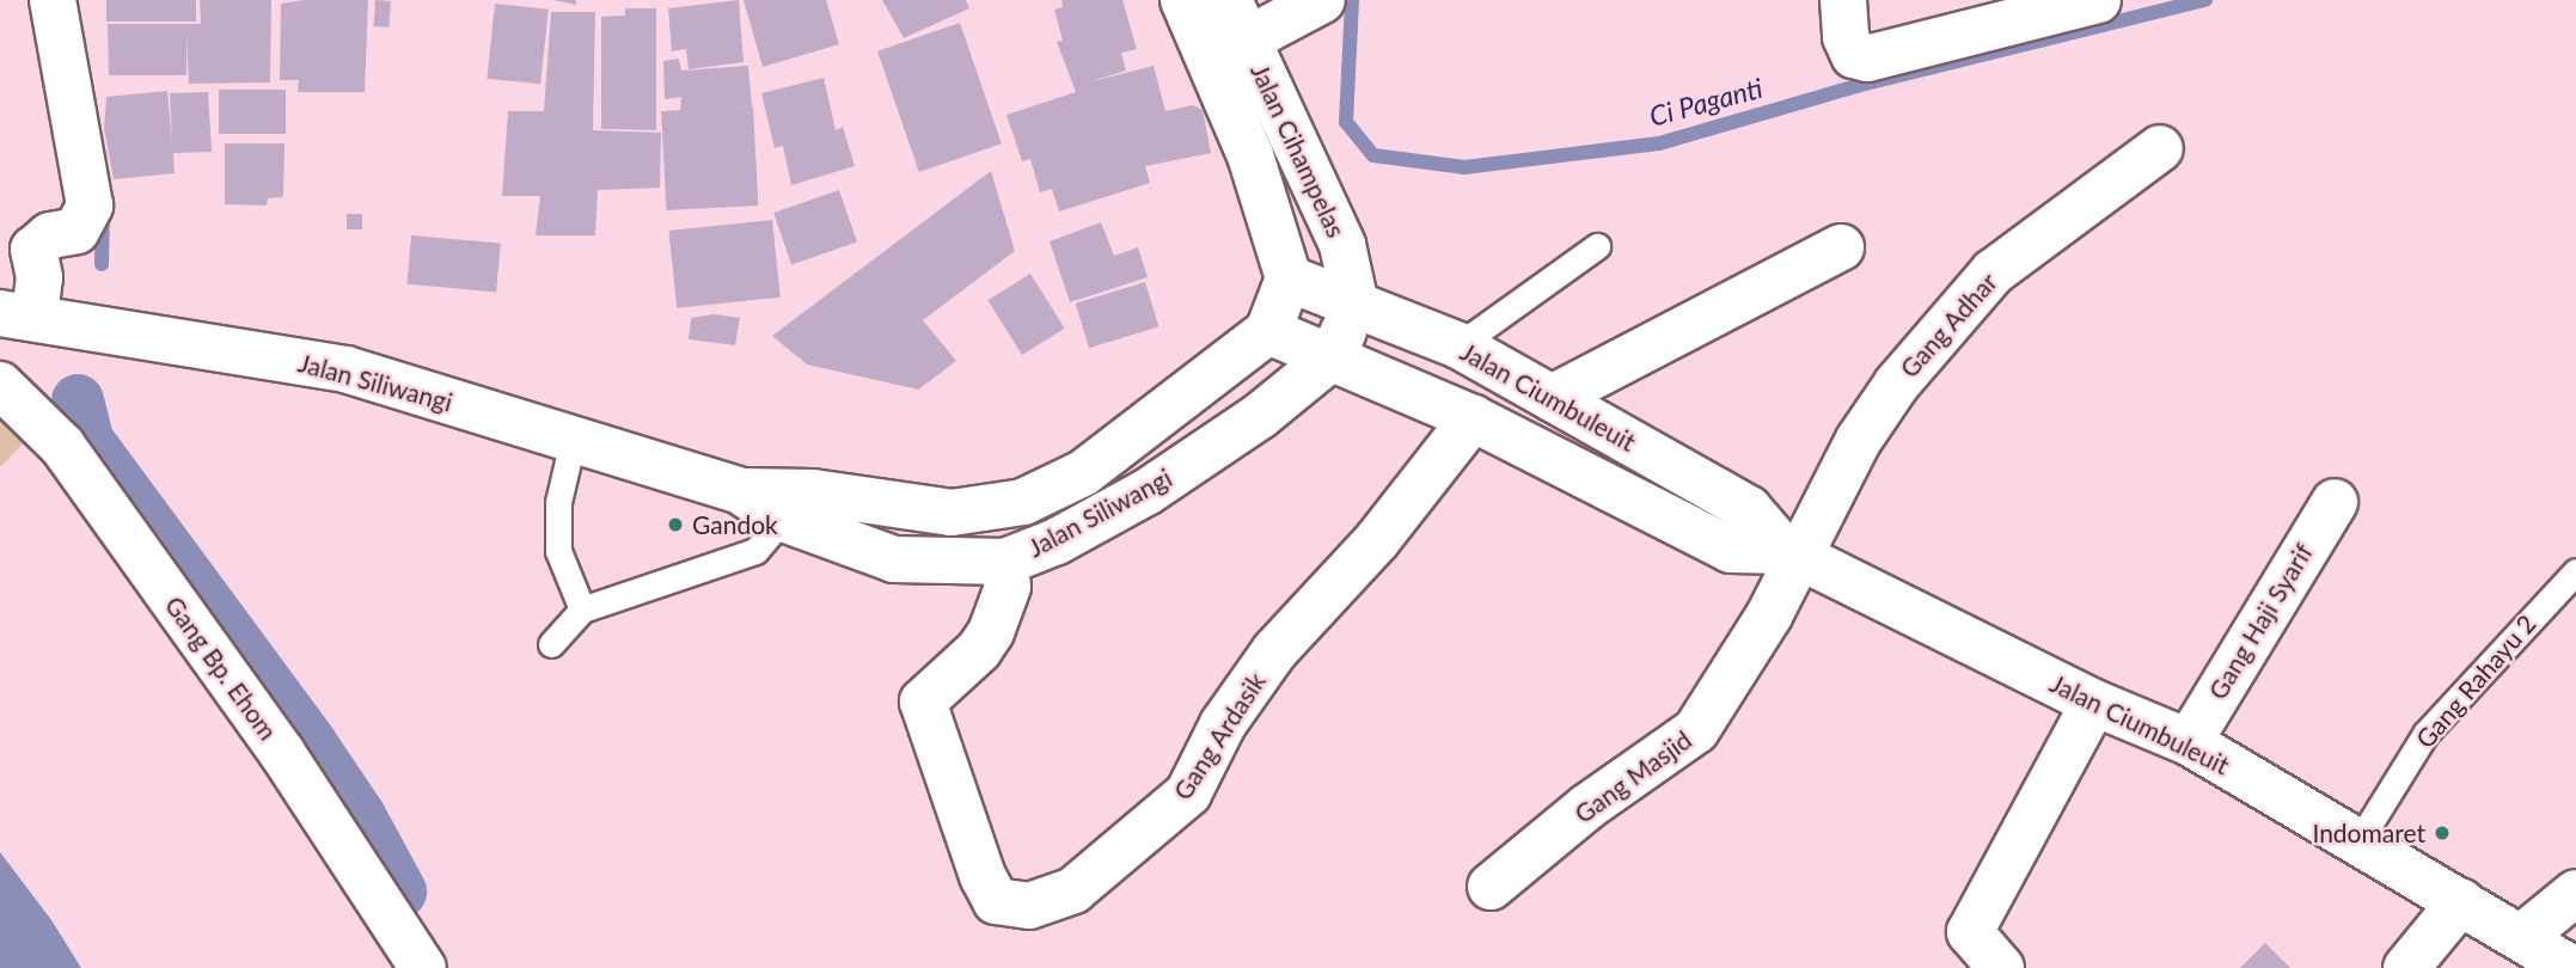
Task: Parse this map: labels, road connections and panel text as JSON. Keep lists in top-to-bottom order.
{
  "streets": {
    "main road": [
      "Jalan Cihampelas",
      "Gang Adhar",
      "Jalan Siliwangi",
      "Jalan Ciumbuleuit",
      "Gang Haji Syarif",
      "Gang Bp. Ehom",
      "Gang Ardasik",
      "Gang Masjid"
    ],
    "lane": ["Gang Rahayu 2"]
  },
  "crossings": [
    ["Jalan Cihampelas", "Jalan Siliwangi"],
    ["Jalan Cihampelas", "Jalan Ciumbuleuit"],
    ["Gang Adhar", "Jalan Ciumbuleuit"],
    ["Gang Adhar", "Gang Masjid"],
    ["Jalan Siliwangi", "Jalan Ciumbuleuit"],
    ["Jalan Siliwangi", "Gang Ardasik"],
    ["Jalan Ciumbuleuit", "Gang Haji Syarif"],
    ["Jalan Ciumbuleuit", "Gang Rahayu 2"],
    ["Jalan Ciumbuleuit", "Gang Ardasik"],
    ["Jalan Ciumbuleuit", "Gang Masjid"]
  ],
  "water": ["Ci Paganti"],
  "places": ["Gandok", "Indomaret"]
}
